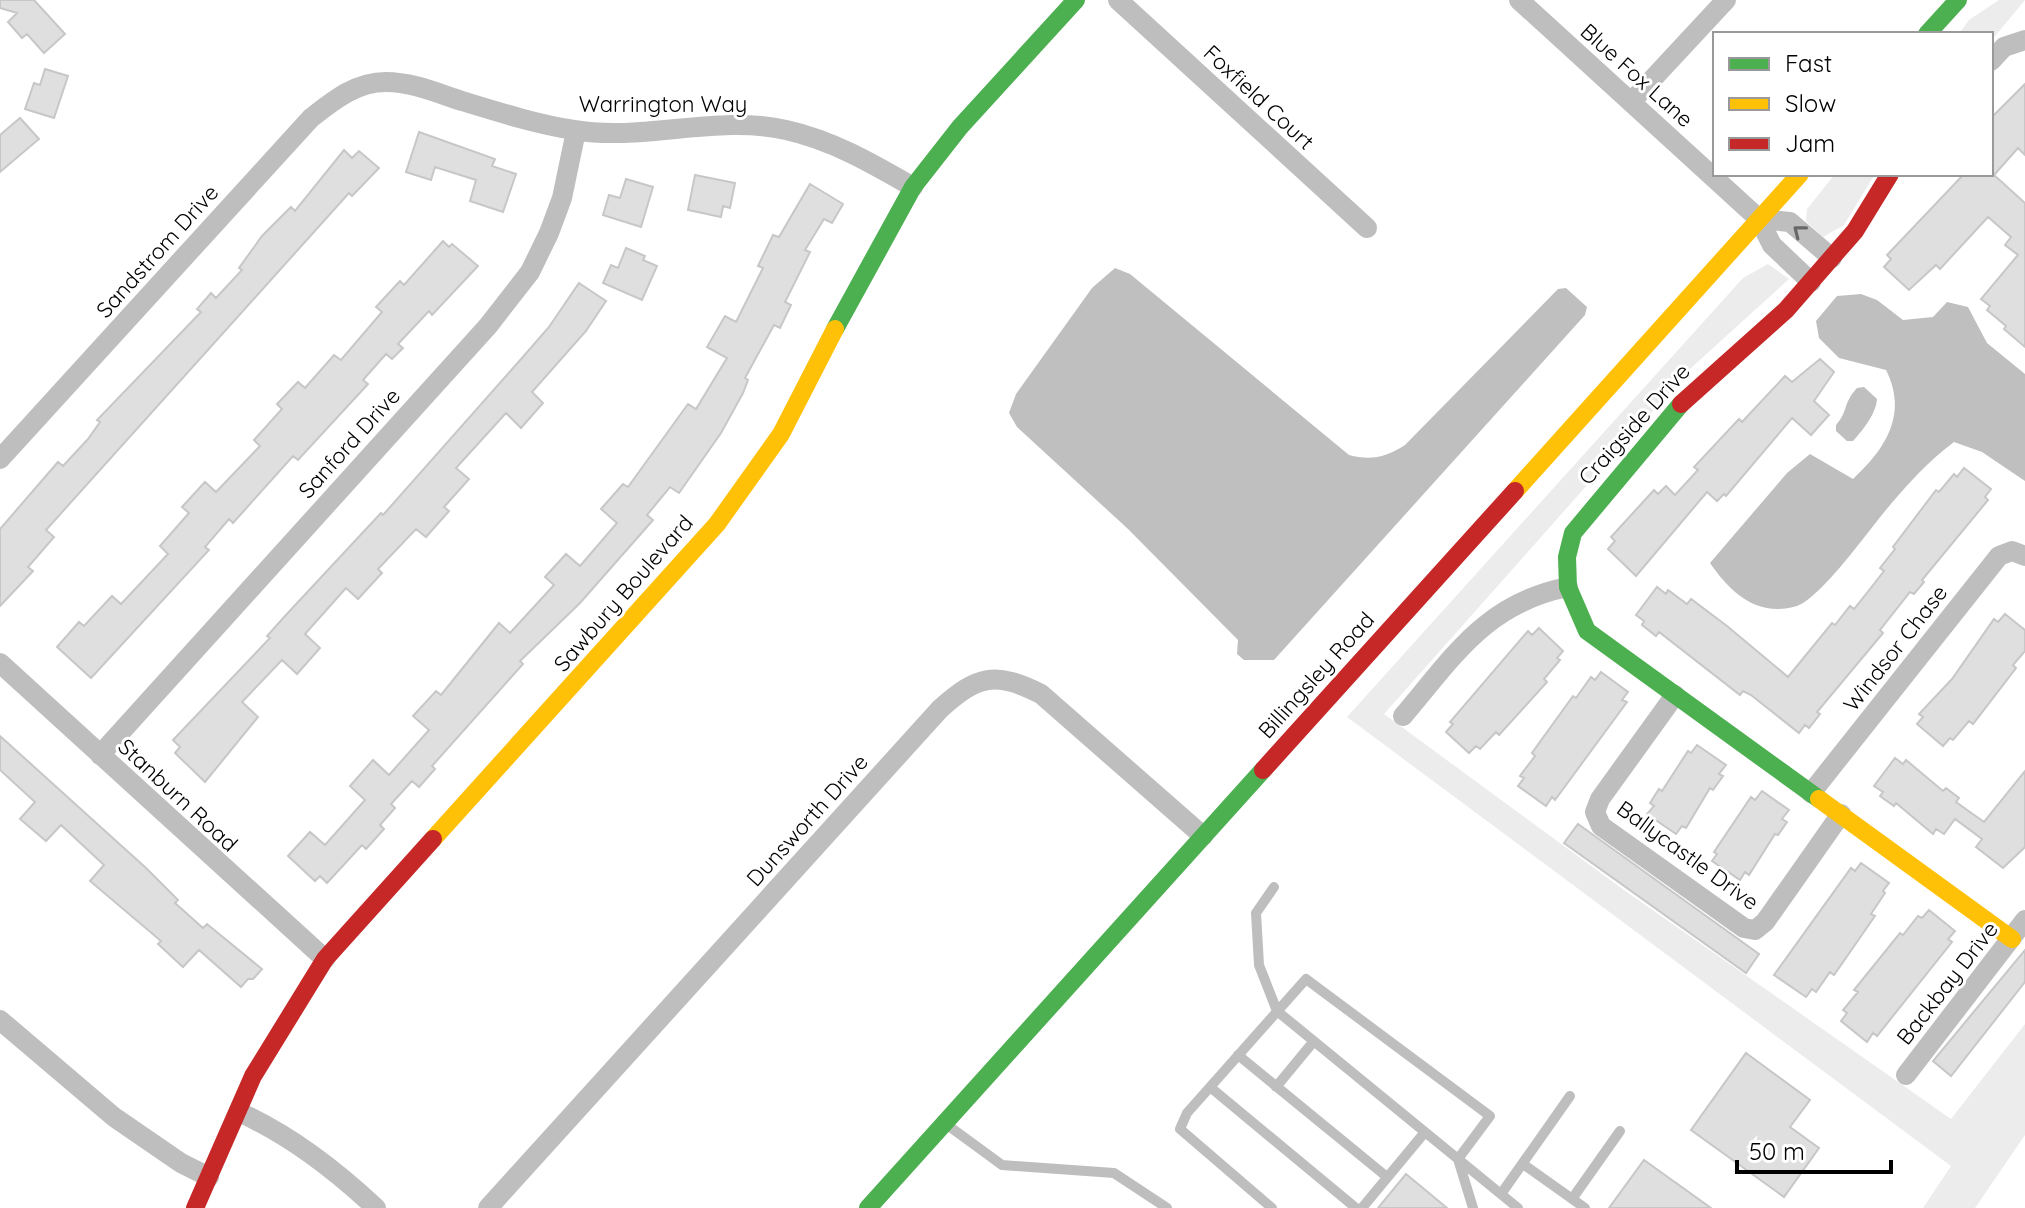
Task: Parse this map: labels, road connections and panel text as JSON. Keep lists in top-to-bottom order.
{
  "streets": {
    "street": [
      "Blue Fox Lane",
      "Foxfield Court",
      "Warrington Way",
      "Sandstrom Drive",
      "Craigside Drive",
      "Sanford Drive",
      "Sawbury Boulevard",
      "Windsor Chase",
      "Billingsley Road",
      "Stanburn Road",
      "Dunsworth Drive",
      "Ballycastle Drive",
      "Backbay Drive"
    ]
  },
  "crossings": [
    ["Blue Fox Lane", "Billingsley Road"],
    ["Warrington Way", "Sandstrom Drive"],
    ["Warrington Way", "Sanford Drive"],
    ["Warrington Way", "Sawbury Boulevard"],
    ["Sanford Drive", "Stanburn Road"],
    ["Sawbury Boulevard", "Stanburn Road"],
    ["Billingsley Road", "Dunsworth Drive"]
  ],
  "legend": ["Fast", "Slow", "Jam"],
  "scale_bar": "50 m"
}
